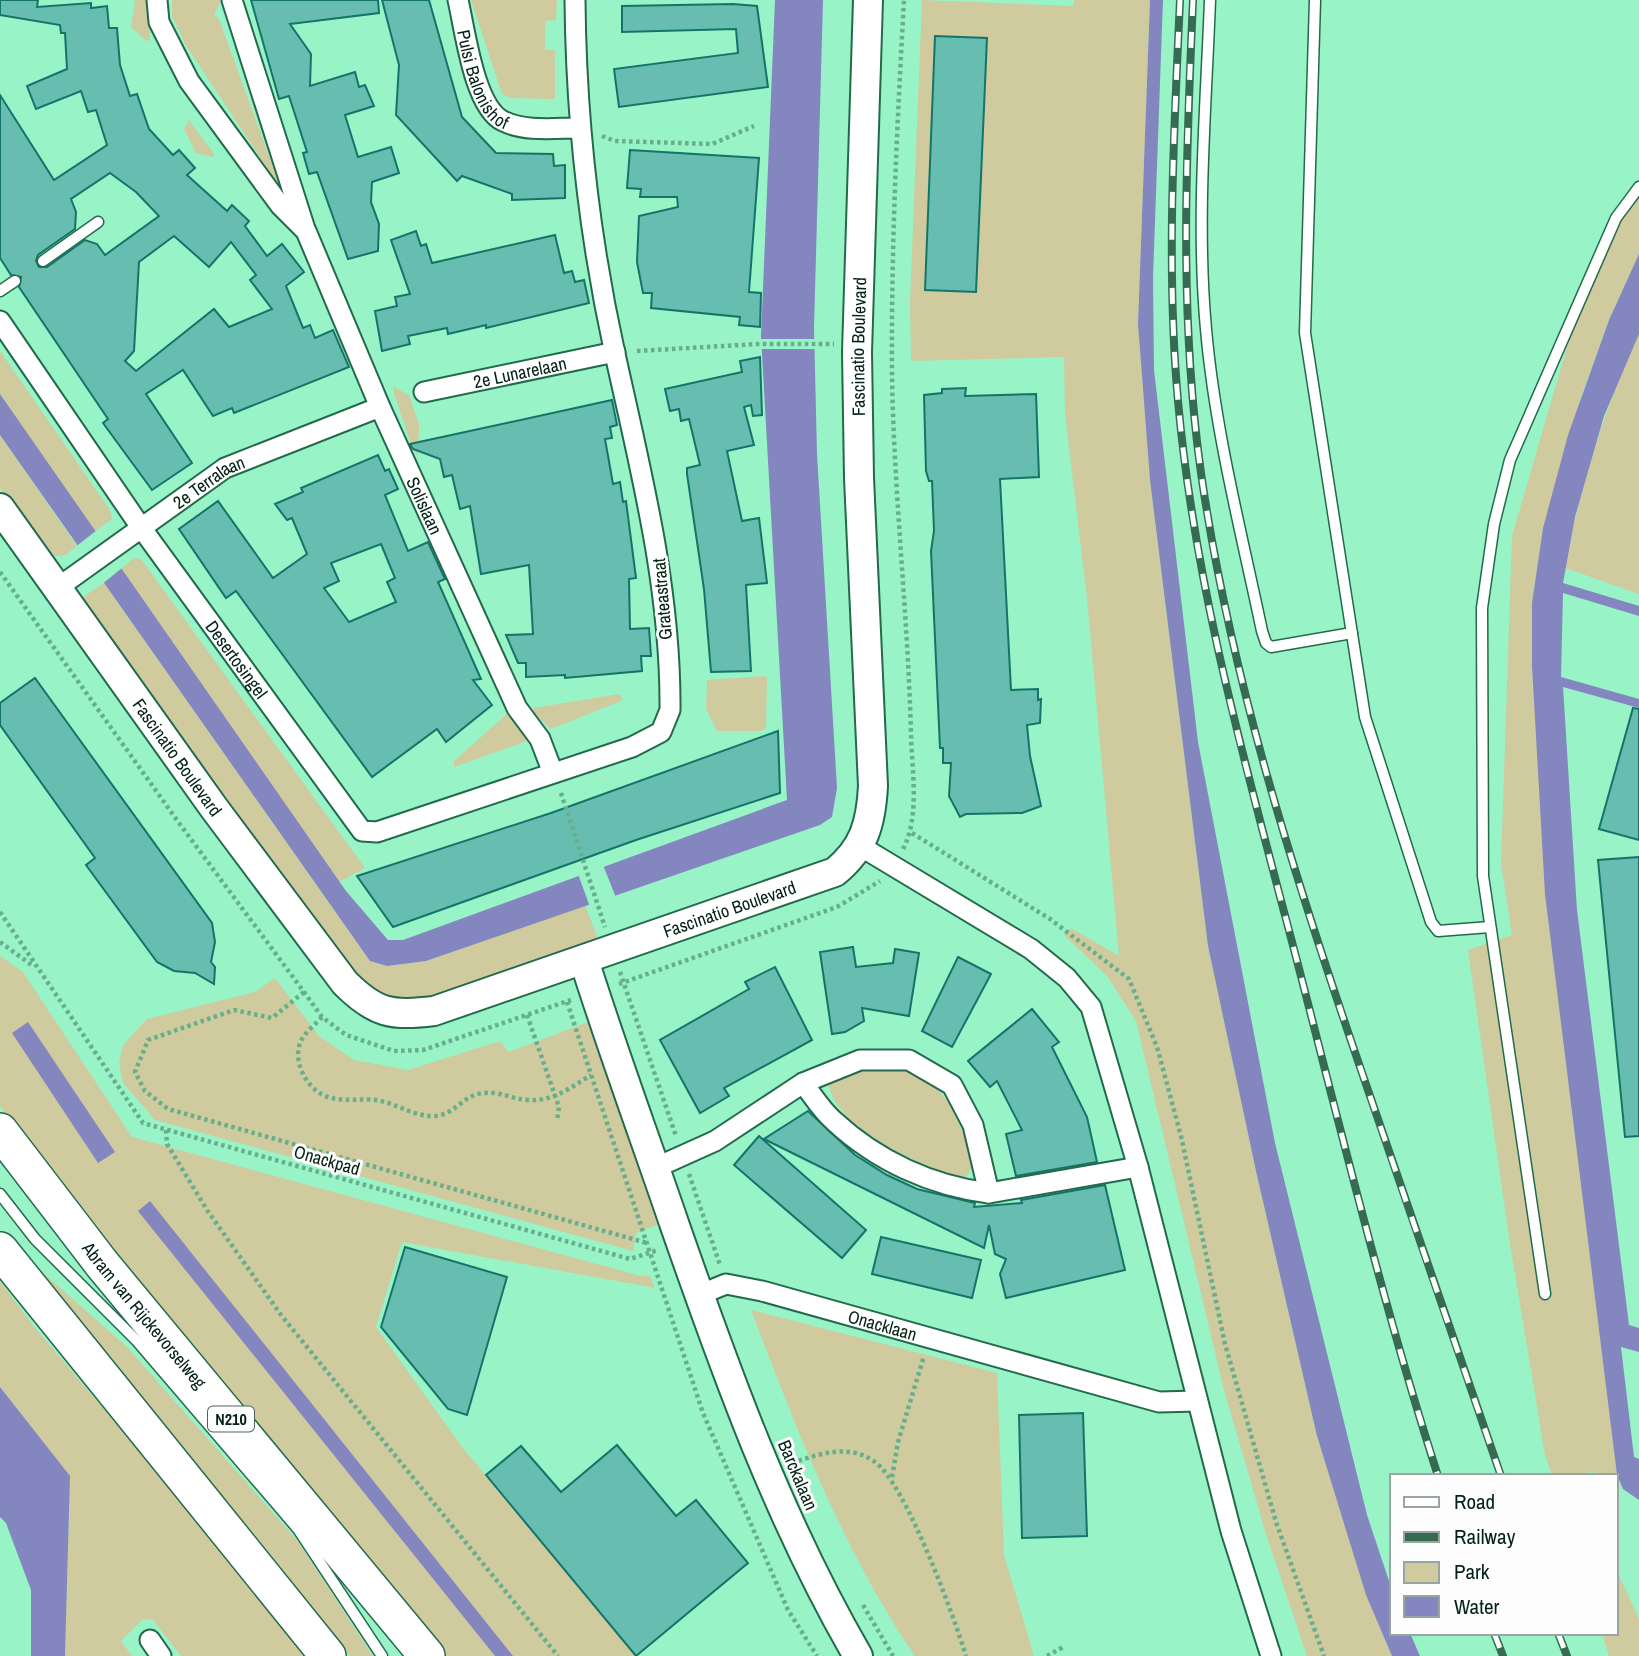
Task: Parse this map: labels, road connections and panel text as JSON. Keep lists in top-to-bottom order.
{
  "streets": {
    "highway": ["Abram van Rijckevorselweg", "N210"],
    "street": [
      "Pulsi Balonishof",
      "Fascinatio Boulevard",
      "2e Lunarelaan",
      "2e Terralaan",
      "Solislaan",
      "Grateastraat",
      "Desertosingel",
      "Onacklaan",
      "Barckalaan"
    ],
    "path": ["Onackpad"]
  },
  "crossings": [
    ["Pulsi Balonishof", "Grateastraat"],
    ["Fascinatio Boulevard", "2e Terralaan"],
    ["2e Lunarelaan", "Grateastraat"],
    ["2e Terralaan", "Solislaan"],
    ["2e Terralaan", "Desertosingel"],
    ["Solislaan", "Grateastraat"],
    ["Solislaan", "Desertosingel"],
    ["Grateastraat", "Desertosingel"],
    ["Onacklaan", "Barckalaan"]
  ],
  "legend": [
    "Road",
    "Railway",
    "Park",
    "Water"
  ]
}
